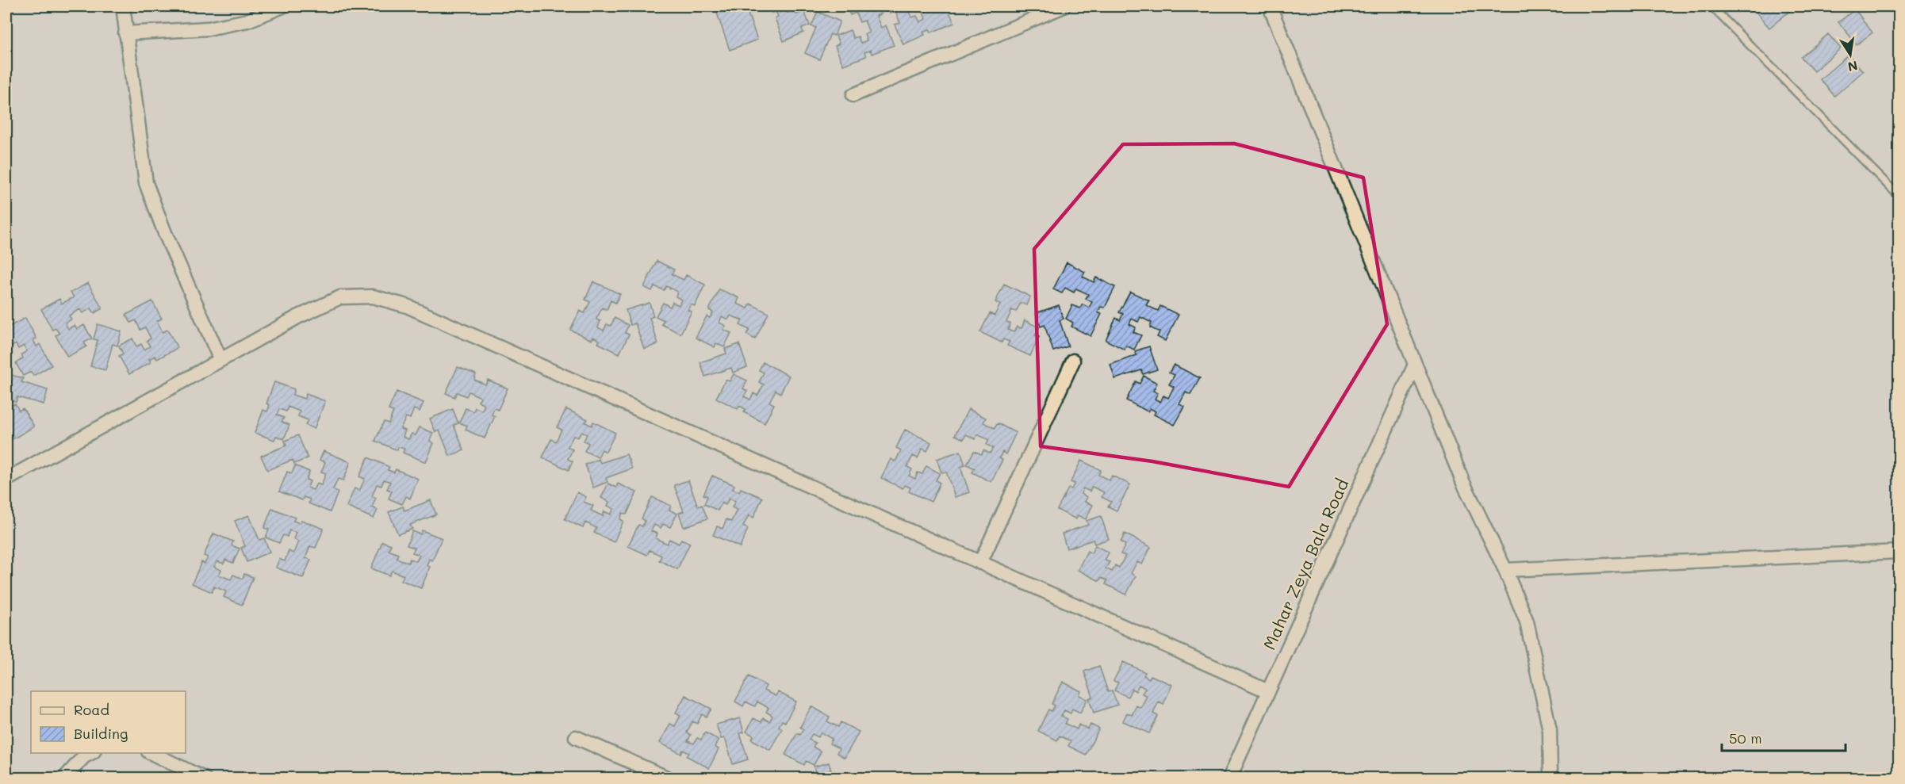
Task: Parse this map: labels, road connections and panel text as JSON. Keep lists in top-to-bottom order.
{
  "streets": {
    "street": ["Mahar Zeya Bala Road"]
  },
  "legend": ["Road", "Building"],
  "scale_bar": "50 m",
  "north": "bottom"
}
